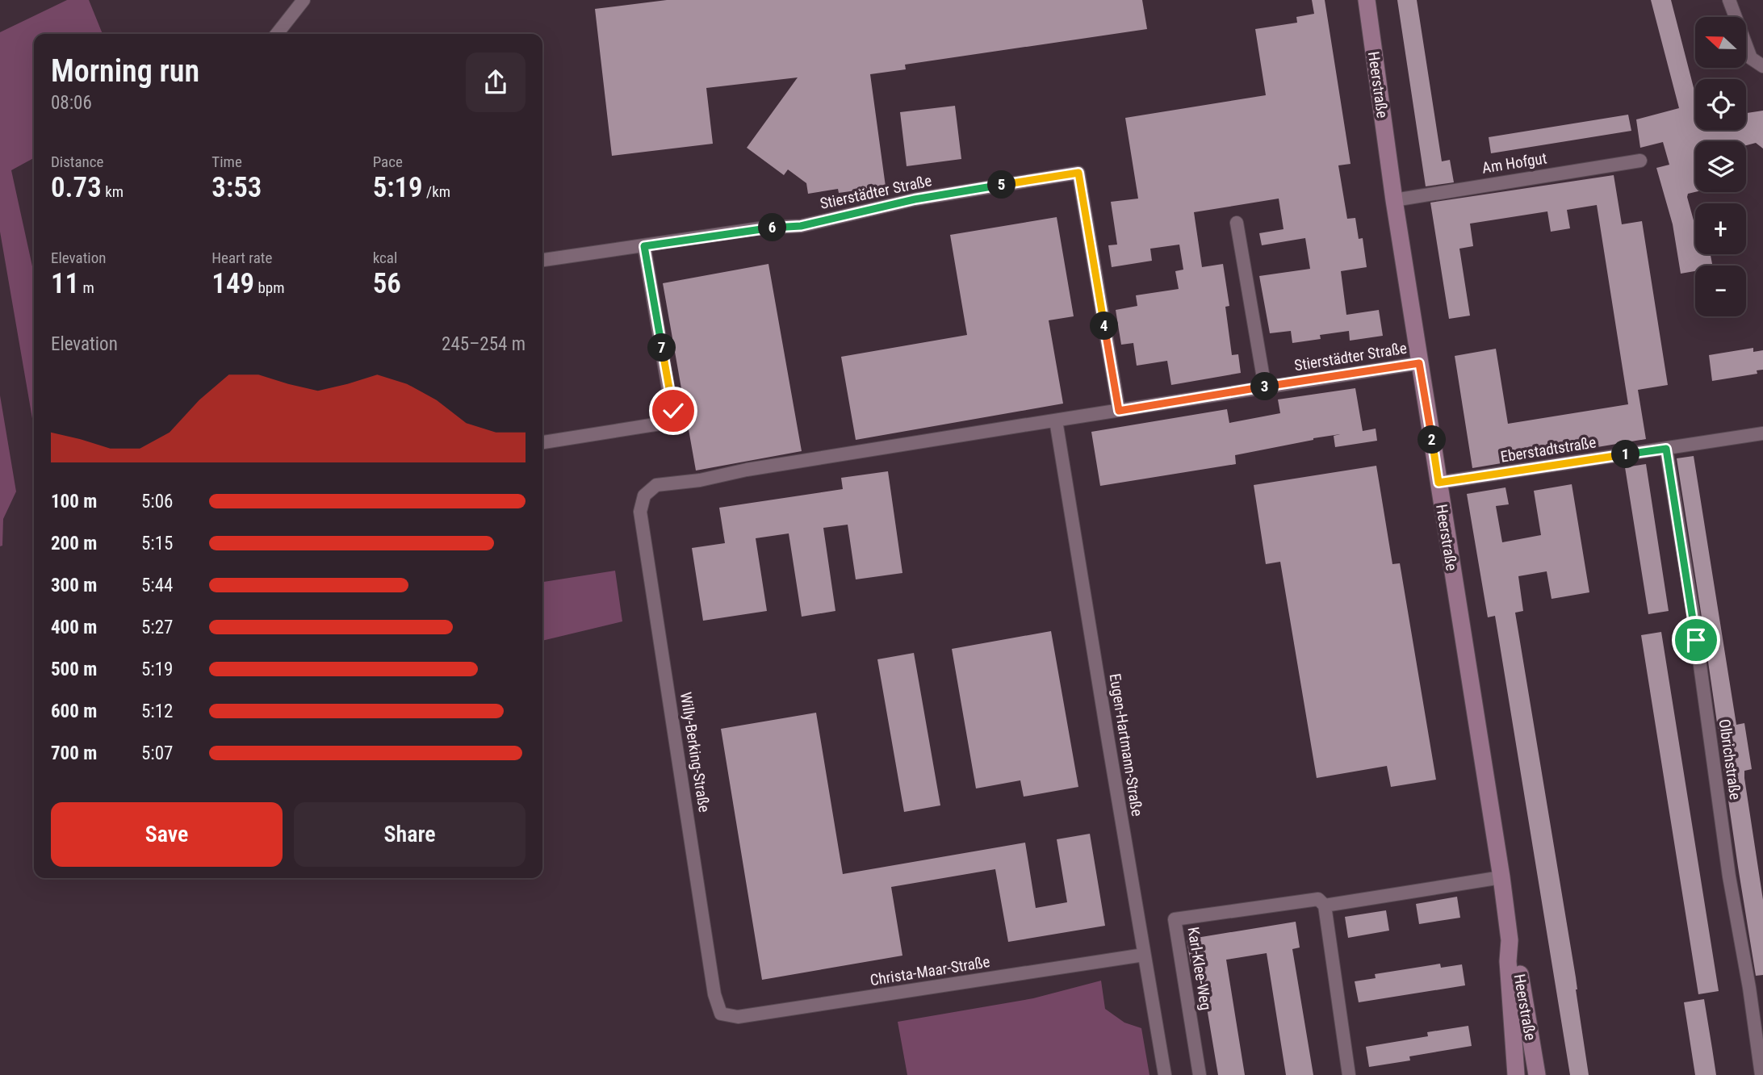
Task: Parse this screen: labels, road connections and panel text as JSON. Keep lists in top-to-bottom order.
{
  "streets": {
    "main road": ["Heerstraße"],
    "street": [
      "Am Hofgut",
      "Stierstädter Straße",
      "Eberstadtstraße",
      "Eugen-Hartmann-Straße",
      "Willy-Berking-Straße",
      "Olbrichstraße",
      "Karl-Klee-Weg",
      "Christa-Maar-Straße"
    ]
  },
  "crossings": [
    ["Heerstraße", "Am Hofgut"],
    ["Heerstraße", "Stierstädter Straße"],
    ["Heerstraße", "Eberstadtstraße"],
    ["Heerstraße", "Karl-Klee-Weg"],
    ["Stierstädter Straße", "Eugen-Hartmann-Straße"],
    ["Stierstädter Straße", "Willy-Berking-Straße"],
    ["Eberstadtstraße", "Olbrichstraße"],
    ["Eugen-Hartmann-Straße", "Christa-Maar-Straße"],
    ["Willy-Berking-Straße", "Christa-Maar-Straße"]
  ],
  "north": "left",
  "page": {
    "map_buttons": ["+", "−"],
    "heading": ["Morning run", "08:06"],
    "stats": [
      ["Distance", "0.73 km"],
      ["Time", "3:53"],
      ["Pace", "5:19 /km"],
      ["Elevation", "11 m"],
      ["Heart rate", "149 bpm"],
      ["kcal", "56"]
    ],
    "pins": [
      "5",
      "6",
      "4",
      "7",
      "3",
      "2",
      "1"
    ],
    "chart": ["Elevation", "245–254 m"],
    "list": [
      {
        "name": "100 m",
        "note": "5:06"
      },
      {
        "name": "200 m",
        "note": "5:15"
      },
      {
        "name": "300 m",
        "note": "5:44"
      },
      {
        "name": "400 m",
        "note": "5:27"
      },
      {
        "name": "500 m",
        "note": "5:19"
      },
      {
        "name": "600 m",
        "note": "5:12"
      },
      {
        "name": "700 m",
        "note": "5:07"
      }
    ],
    "buttons": ["Save", "Share"]
  }
}
